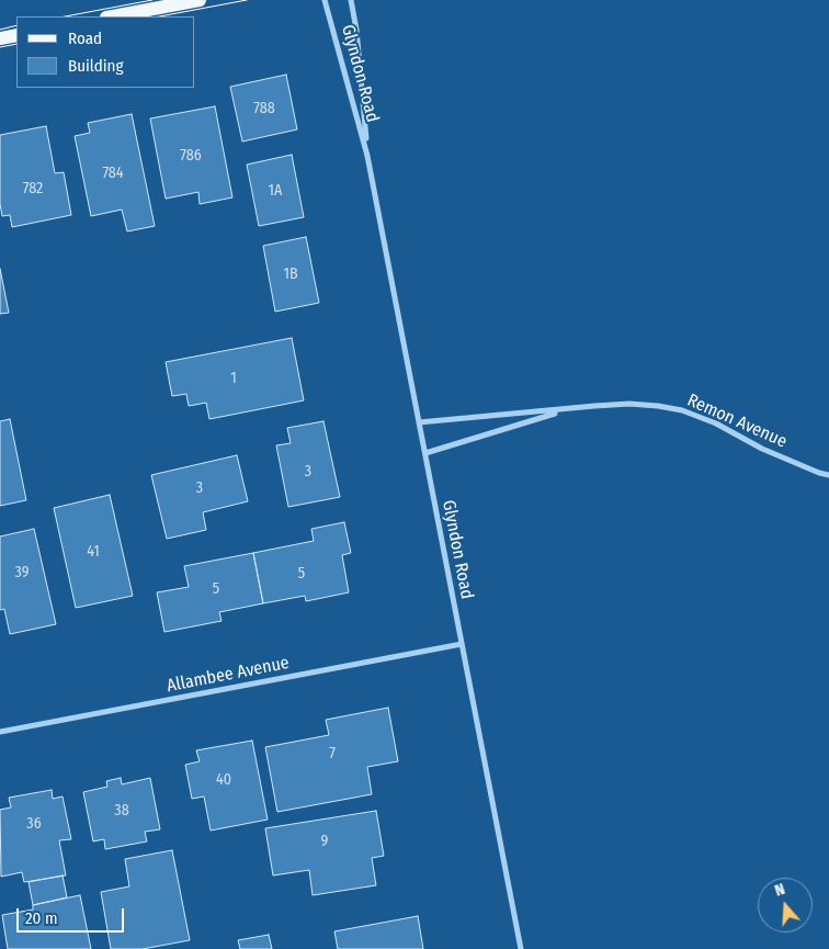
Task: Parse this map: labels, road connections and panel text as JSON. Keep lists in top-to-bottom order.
{
  "streets": {
    "street": ["Glyndon Road", "Remon Avenue", "Allambee Avenue"]
  },
  "crossings": [
    ["Glyndon Road", "Remon Avenue"],
    ["Glyndon Road", "Allambee Avenue"]
  ],
  "house_numbers": [
    "788",
    "786",
    "784",
    "782",
    "1A",
    "1B",
    "1",
    "3",
    "3",
    "41",
    "39",
    "5",
    "5",
    "7",
    "40",
    "38",
    "36",
    "9"
  ],
  "legend": ["Road", "Building"],
  "scale_bar": "20 m",
  "north": "top"
}
